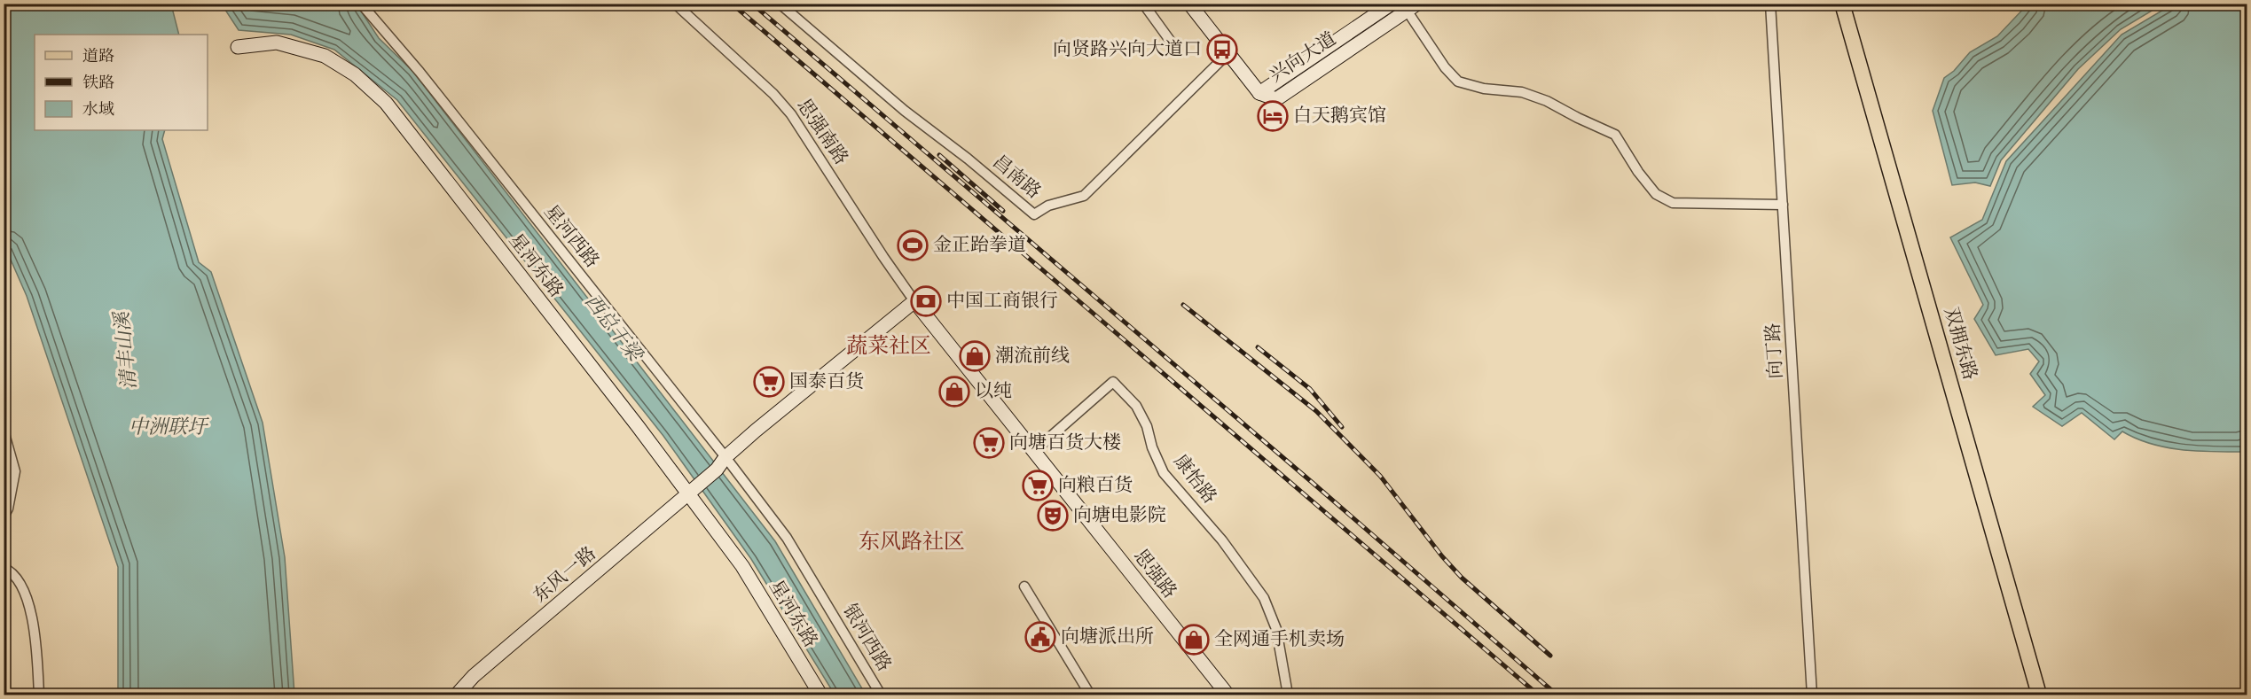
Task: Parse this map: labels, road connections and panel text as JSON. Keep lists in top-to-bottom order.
{
  "streets": {
    "main road": ["双拥东路"],
    "street": [
      "兴向大道",
      "思强南路",
      "昌南路",
      "星河西路",
      "星河东路",
      "向丁路",
      "康怡路",
      "思强路",
      "东风一路",
      "银河西路"
    ]
  },
  "crossings": [
    ["思强南路", "思强路"],
    ["星河西路", "东风一路"],
    ["星河西路", "银河西路"],
    ["星河东路", "东风一路"],
    ["康怡路", "思强路"]
  ],
  "districts": ["蔬菜社区", "东风路社区"],
  "water": ["西总干梁", "清丰山溪", "中洲联圩"],
  "places": {
    "bus stop": ["向贤路兴向大道口"],
    "hotel": ["白天鹅宾馆"],
    "sports": ["金正跆拳道"],
    "bank": ["中国工商银行"],
    "shop": ["潮流前线", "以纯", "全网通手机卖场"],
    "supermarket": ["国泰百货", "向塘百货大楼", "向粮百货"],
    "theatre": ["向塘电影院"],
    "public building": ["向塘派出所"]
  },
  "legend": ["道路", "铁路", "水域"]
}
